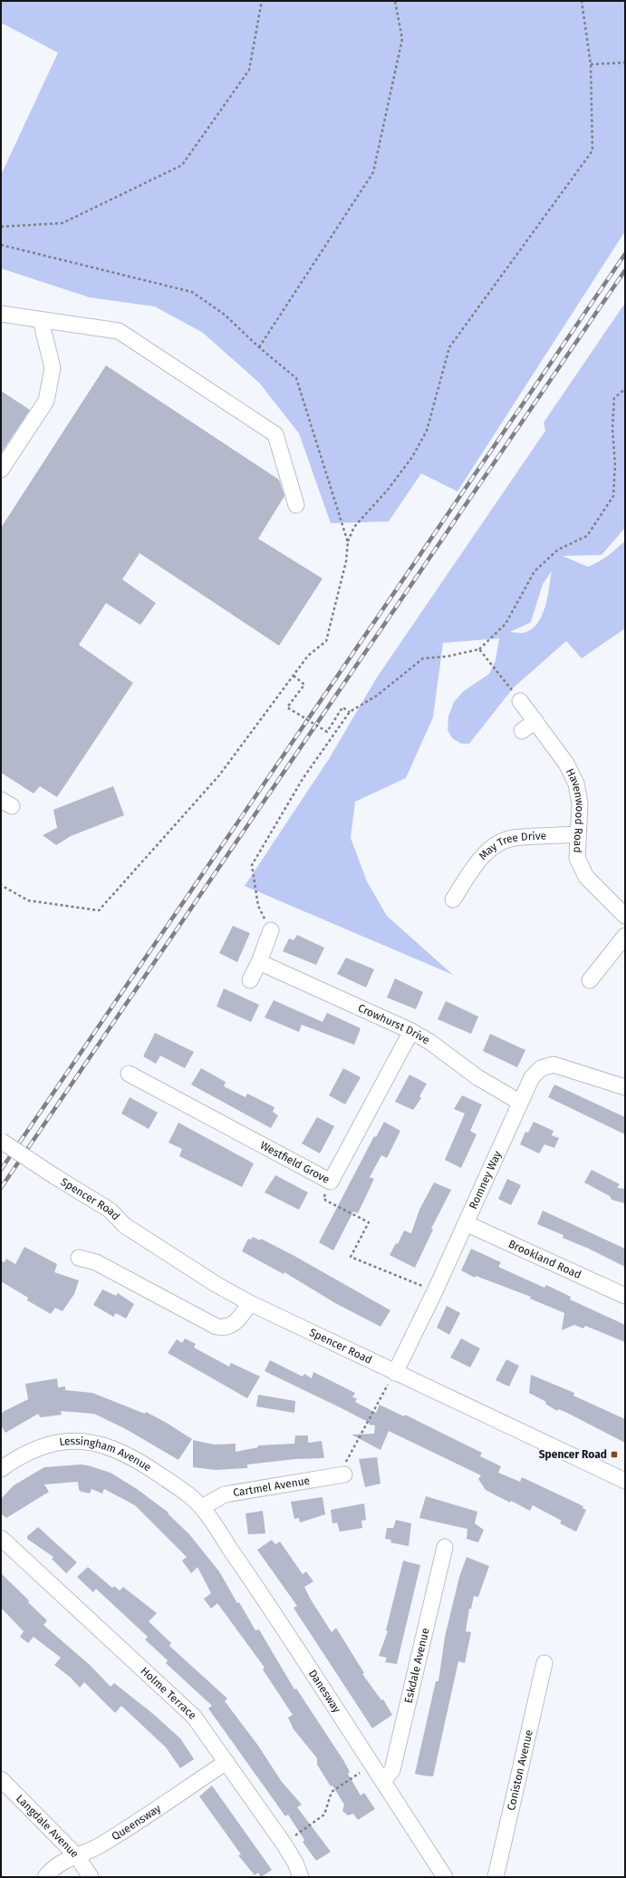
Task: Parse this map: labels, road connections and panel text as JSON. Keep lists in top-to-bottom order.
{
  "streets": {
    "street": [
      "Havenwood Road",
      "May Tree Drive",
      "Crowhurst Drive",
      "Westfield Grove",
      "Romney Way",
      "Spencer Road",
      "Brookland Road",
      "Lessingham Avenue",
      "Cartmel Avenue",
      "Eskdale Avenue",
      "Danesway",
      "Holme Terrace",
      "Coniston Avenue",
      "Queensway",
      "Langdale Avenue"
    ]
  },
  "crossings": [
    ["Havenwood Road", "May Tree Drive"],
    ["Crowhurst Drive", "Westfield Grove"],
    ["Crowhurst Drive", "Romney Way"],
    ["Romney Way", "Spencer Road"],
    ["Romney Way", "Brookland Road"],
    ["Lessingham Avenue", "Cartmel Avenue"],
    ["Lessingham Avenue", "Danesway"],
    ["Cartmel Avenue", "Danesway"],
    ["Eskdale Avenue", "Danesway"],
    ["Holme Terrace", "Queensway"],
    ["Queensway", "Langdale Avenue"]
  ],
  "places": {
    "transit": ["Spencer Road"]
  }
}
